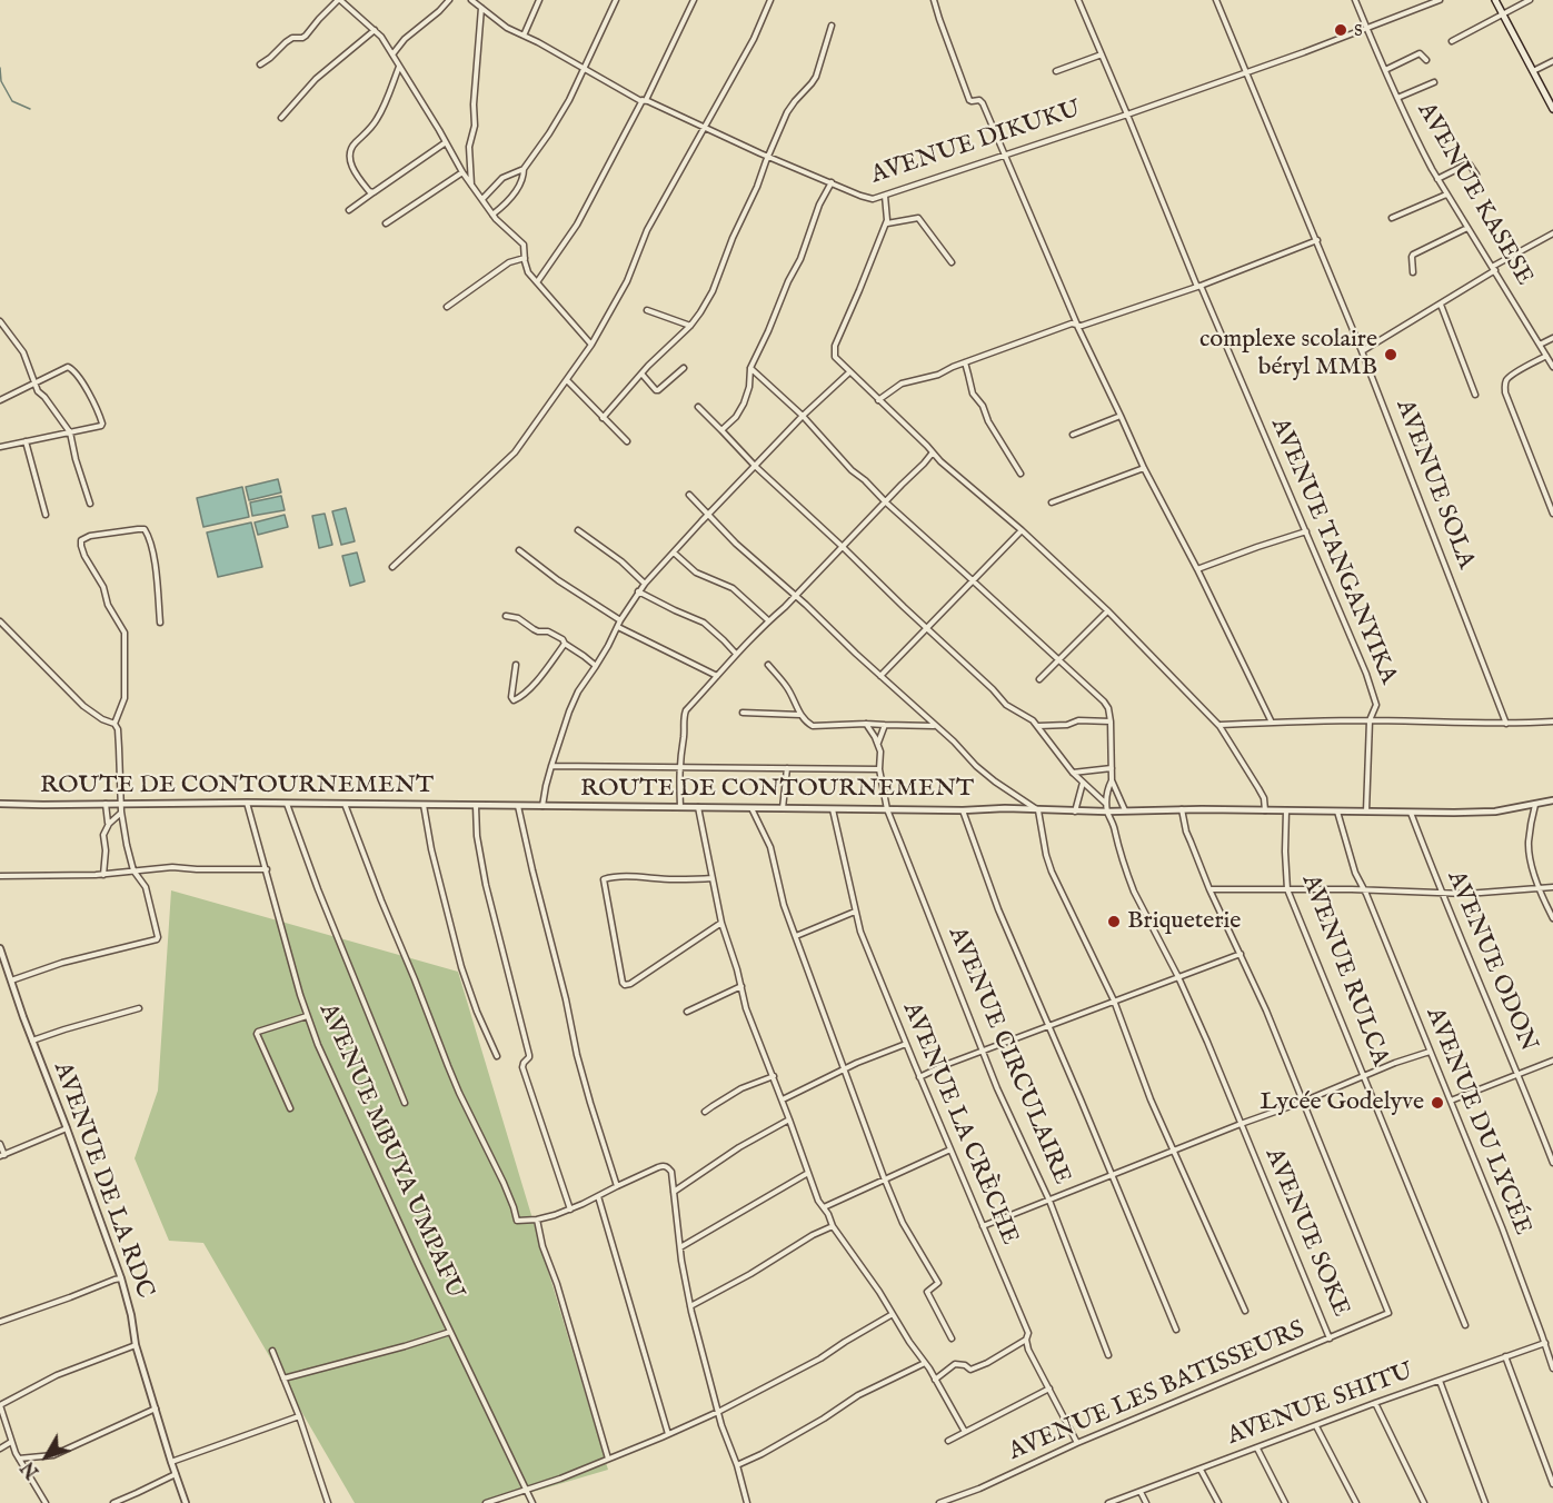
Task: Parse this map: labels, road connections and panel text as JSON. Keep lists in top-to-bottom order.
{
  "streets": {
    "street": [
      "AVENUE DIKUKU",
      "AVENUE KASESE",
      "AVENUE SOLA",
      "AVENUE TANGANYIKA",
      "ROUTE DE CONTOURNEMENT",
      "AVENUE ODON",
      "AVENUE RULCA",
      "AVENUE CIRCULAIRE",
      "AVENUE DU LYCÉE",
      "AVENUE LA CRÈCHE",
      "AVENUE MBUYA UMPAFU",
      "AVENUE DE LA RDC",
      "AVENUE SOKE",
      "AVENUE LES BATISSEURS",
      "AVENUE SHITU"
    ]
  },
  "crossings": [
    ["AVENUE DIKUKU", "AVENUE KASESE"],
    ["AVENUE DIKUKU", "AVENUE SOLA"],
    ["AVENUE DIKUKU", "AVENUE TANGANYIKA"],
    ["AVENUE TANGANYIKA", "ROUTE DE CONTOURNEMENT"],
    ["ROUTE DE CONTOURNEMENT", "AVENUE ODON"],
    ["ROUTE DE CONTOURNEMENT", "AVENUE RULCA"],
    ["ROUTE DE CONTOURNEMENT", "AVENUE CIRCULAIRE"],
    ["ROUTE DE CONTOURNEMENT", "AVENUE DU LYCÉE"],
    ["ROUTE DE CONTOURNEMENT", "AVENUE LA CRÈCHE"],
    ["ROUTE DE CONTOURNEMENT", "AVENUE MBUYA UMPAFU"],
    ["ROUTE DE CONTOURNEMENT", "AVENUE SOKE"],
    ["AVENUE DU LYCÉE", "AVENUE SHITU"],
    ["AVENUE LA CRÈCHE", "AVENUE LES BATISSEURS"],
    ["AVENUE SOKE", "AVENUE LES BATISSEURS"]
  ],
  "places": [
    "s",
    "complexe scolaire béryl MMB",
    "Briqueterie",
    "Lycée Godelyve"
  ],
  "north": "bottom left"
}
